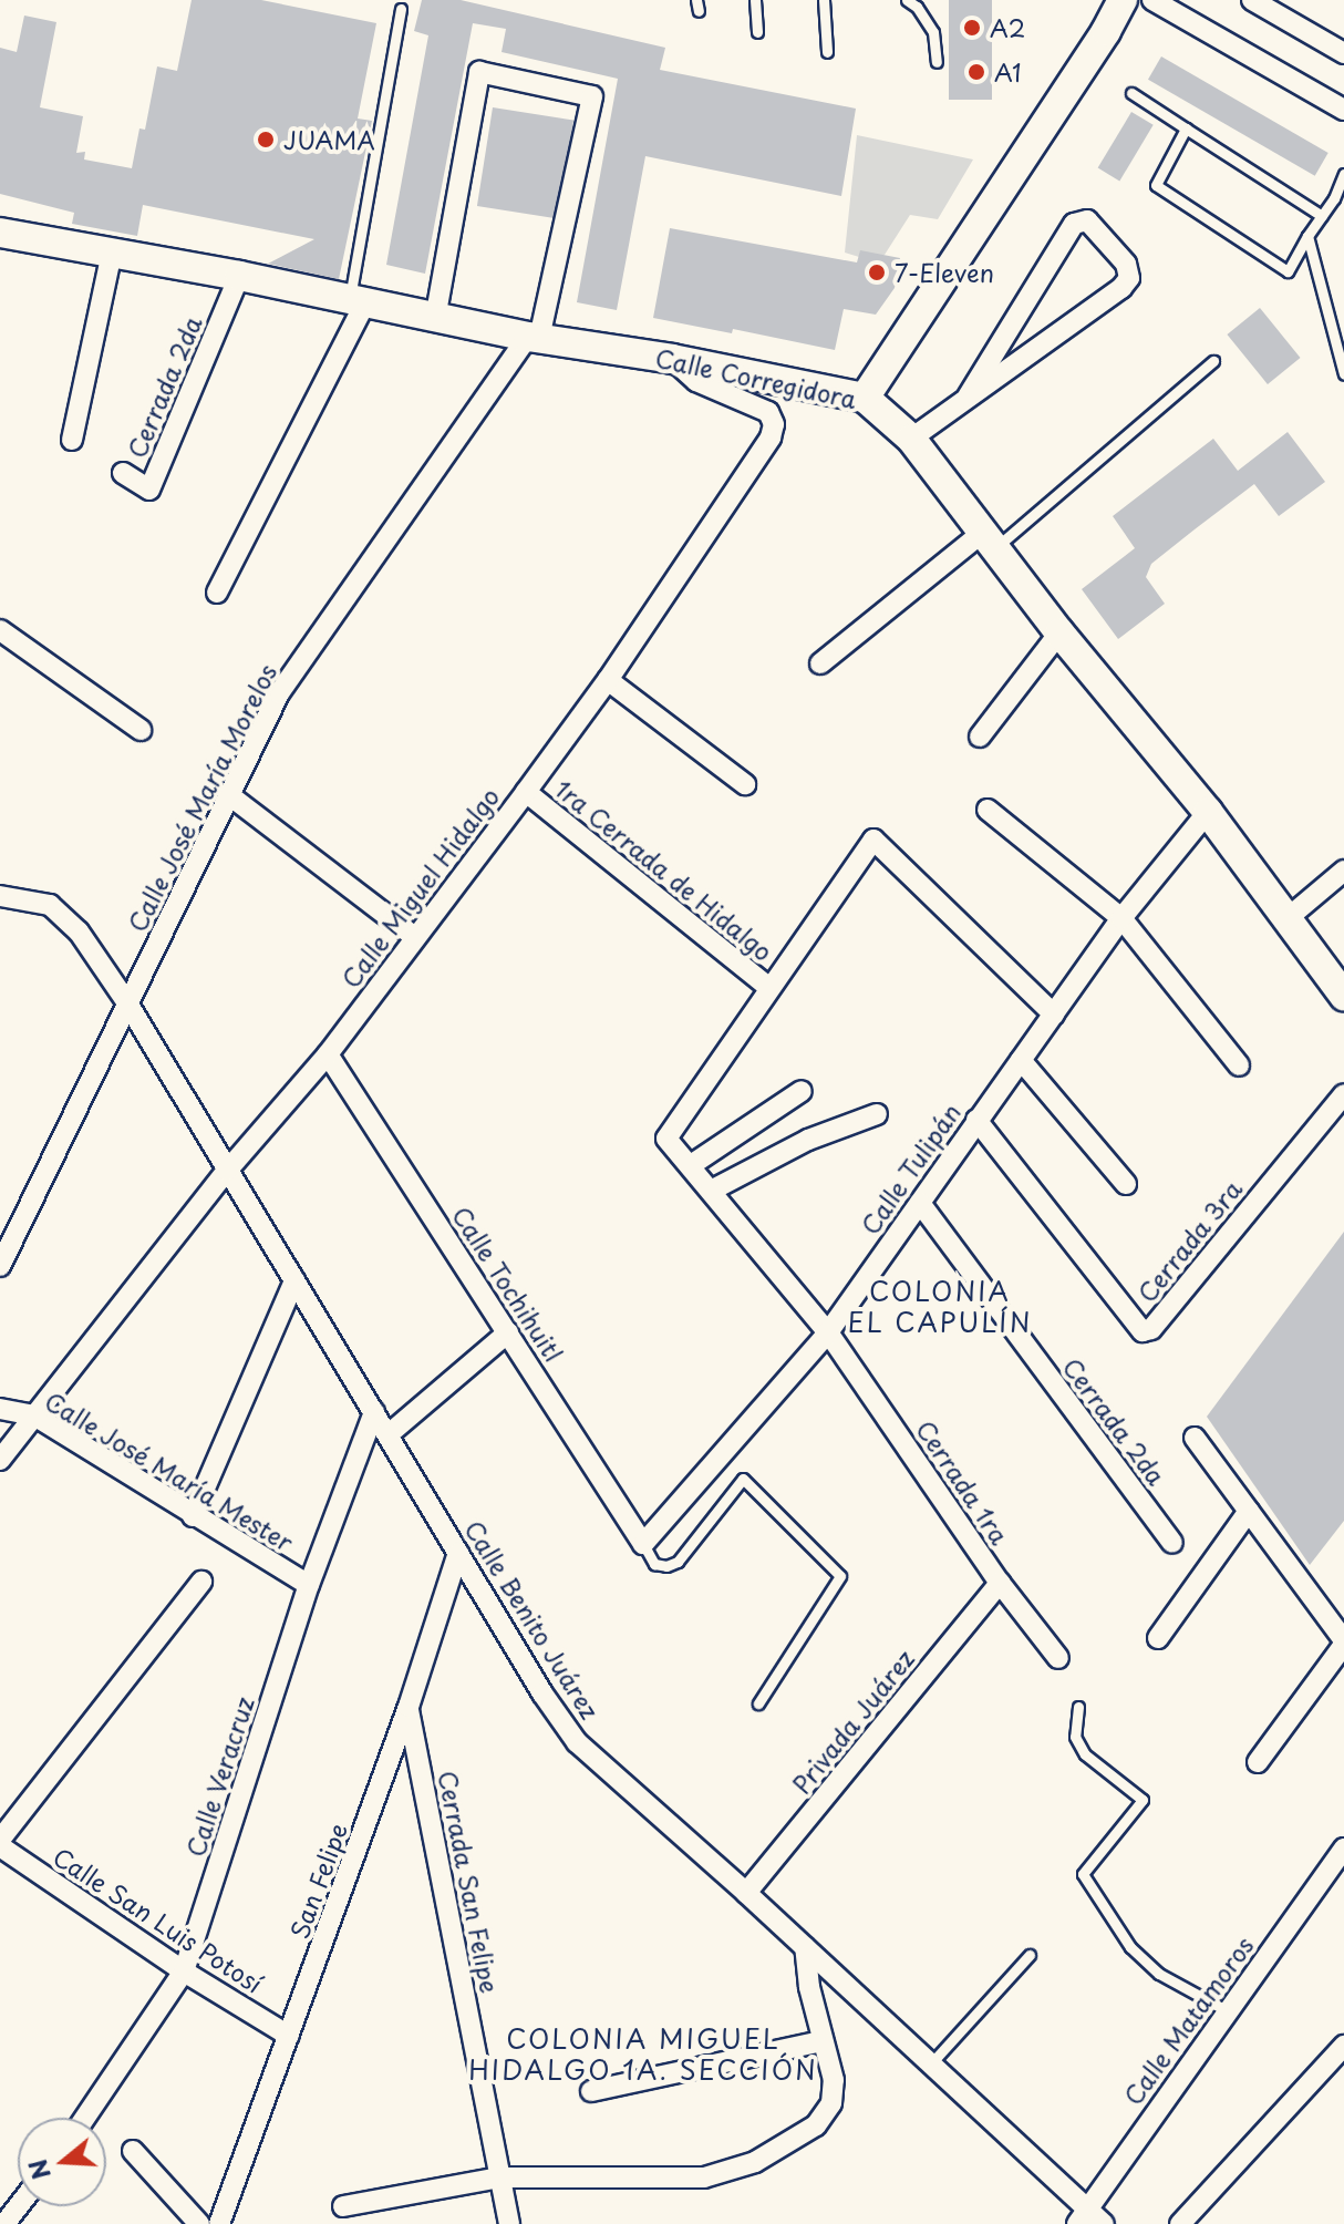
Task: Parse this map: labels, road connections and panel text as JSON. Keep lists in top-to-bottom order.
{
  "streets": {
    "street": [
      "Calle Corregidora",
      "Cerrada 2da",
      "Calle José María Morelos",
      "1ra Cerrada de Hidalgo",
      "Calle Miguel Hidalgo",
      "Calle Tulipán",
      "Cerrada 3ra",
      "Calle Tochihuitl",
      "Calle José María Mester",
      "Cerrada 1ra",
      "Calle Benito Juárez",
      "Privada Juárez",
      "Calle Veracruz",
      "San Felipe",
      "Cerrada San Felipe",
      "Calle San Luis Potosí",
      "Calle Matamoros"
    ]
  },
  "crossings": [
    ["Calle Corregidora", "Cerrada 2da"],
    ["Calle Corregidora", "Calle José María Morelos"],
    ["Calle Corregidora", "Calle Miguel Hidalgo"],
    ["Calle Corregidora", "Calle Tulipán"],
    ["Cerrada 2da", "Calle Tulipán"],
    ["Calle José María Morelos", "Calle Benito Juárez"],
    ["1ra Cerrada de Hidalgo", "Calle Miguel Hidalgo"],
    ["1ra Cerrada de Hidalgo", "Cerrada 1ra"],
    ["Calle Miguel Hidalgo", "Calle Tochihuitl"],
    ["Calle Miguel Hidalgo", "Calle José María Mester"],
    ["Calle Miguel Hidalgo", "Calle Benito Juárez"],
    ["Calle Tulipán", "Cerrada 3ra"],
    ["Calle Tulipán", "Calle Tochihuitl"],
    ["Calle Tulipán", "Cerrada 1ra"],
    ["Calle José María Mester", "Calle Veracruz"],
    ["Cerrada 1ra", "Privada Juárez"],
    ["Calle Benito Juárez", "Privada Juárez"],
    ["Calle Benito Juárez", "Calle Veracruz"],
    ["Calle Benito Juárez", "San Felipe"],
    ["Calle Benito Juárez", "Calle Matamoros"],
    ["Calle Veracruz", "Calle San Luis Potosí"],
    ["San Felipe", "Cerrada San Felipe"],
    ["San Felipe", "Calle San Luis Potosí"]
  ],
  "districts": ["COLONIA EL CAPULÍN", "COLONIA MIGUEL HIDALGO 1A. SECCIÓN"],
  "places": [
    "A2",
    "A1",
    "JUAMA",
    "7-Eleven"
  ],
  "north": "left"
}
